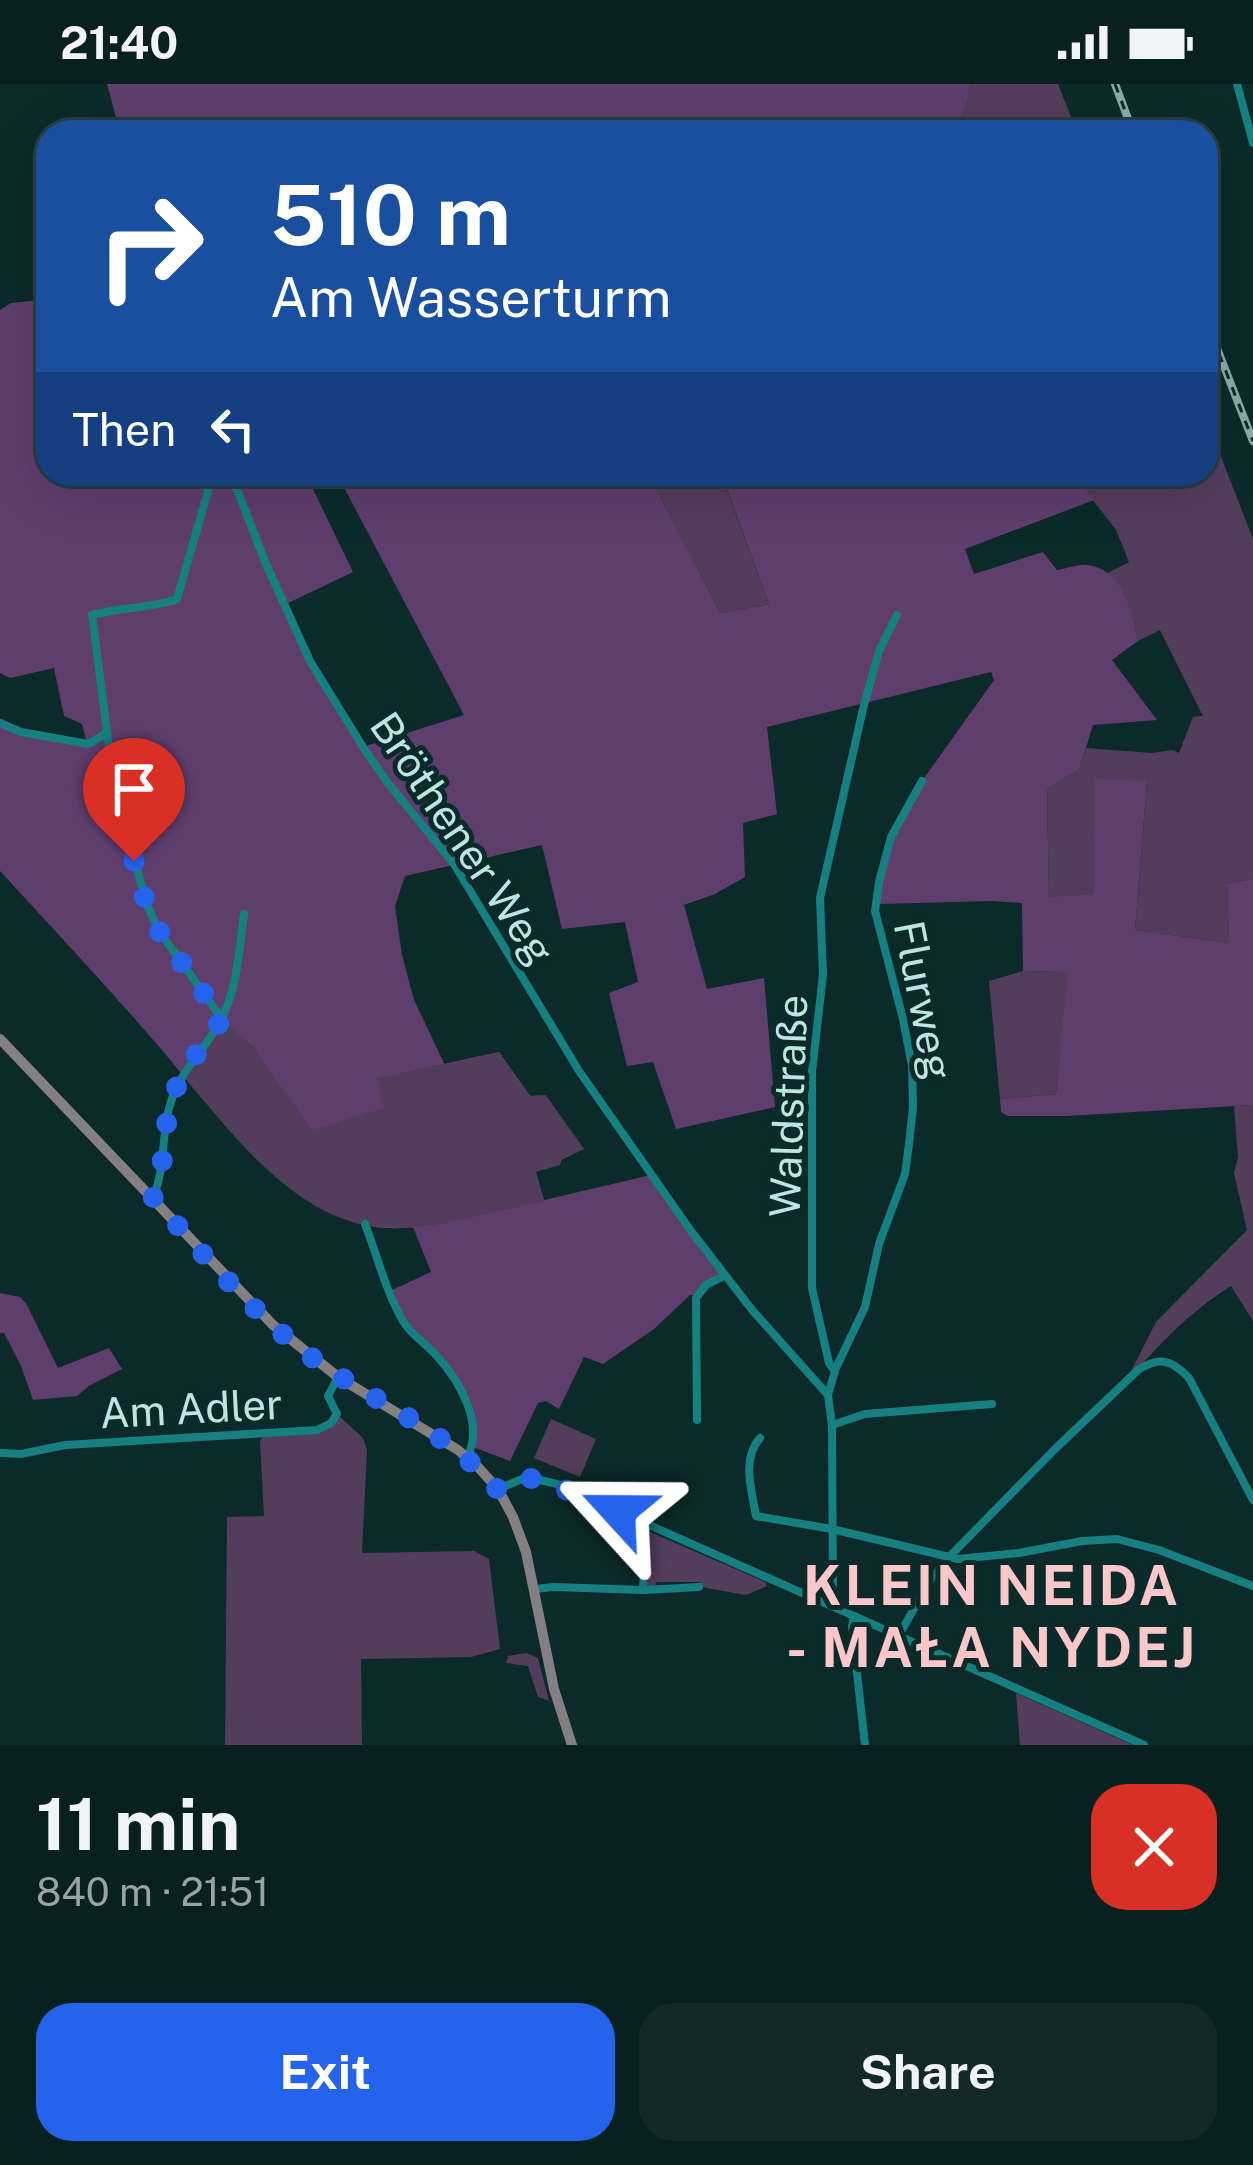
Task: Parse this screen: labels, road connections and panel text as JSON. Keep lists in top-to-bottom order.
{
  "streets": {
    "street": [
      "Bröthener Weg",
      "Flurweg",
      "Waldstraße",
      "Am Adler"
    ]
  },
  "crossings": [
    ["Flurweg", "Waldstraße"]
  ],
  "districts": ["KLEIN NEIDA - MAŁA NYDEJ"],
  "page": {
    "status": "21:40",
    "turn": ["510 m", "Am Wasserturm"],
    "then": "Then",
    "heading": ["11 min", "840 m · 21:51"],
    "buttons": ["Exit", "Share"]
  }
}
